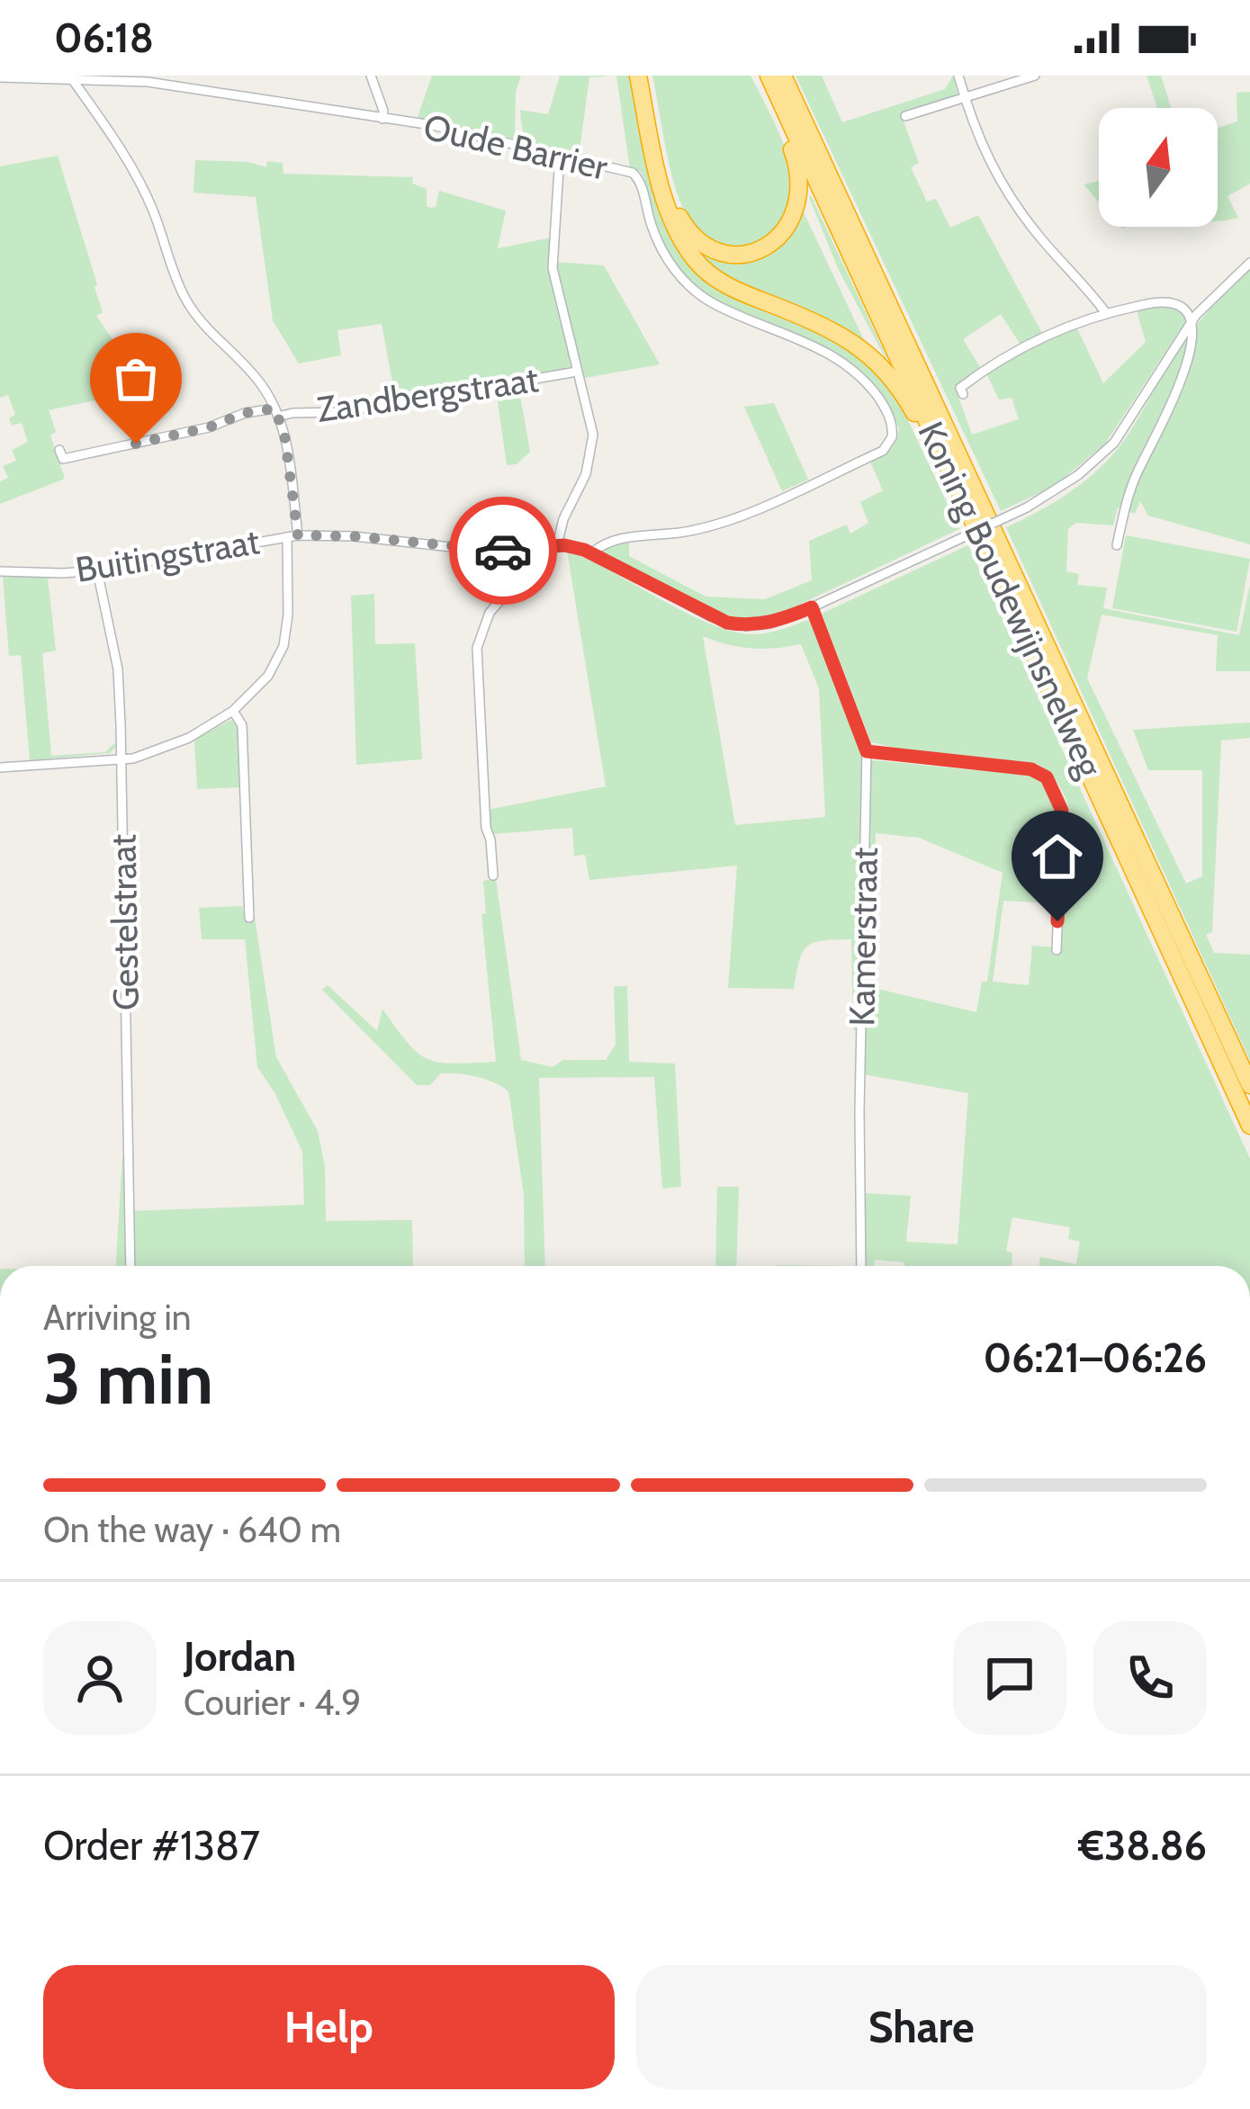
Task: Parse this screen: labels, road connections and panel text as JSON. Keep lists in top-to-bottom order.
{
  "streets": {
    "highway": ["Koning Boudewijnsnelweg"],
    "street": [
      "Oude Barrier",
      "Zandbergstraat",
      "Buitingstraat",
      "Gestelstraat",
      "Kamerstraat"
    ]
  },
  "crossings": [
    ["Oude Barrier", "Buitingstraat"],
    ["Buitingstraat", "Gestelstraat"],
    ["Buitingstraat", "Kamerstraat"]
  ],
  "north": "top",
  "page": {
    "status": "06:18",
    "heading": ["3 min", "Arriving in", "06:21–06:26"],
    "panel": [
      "Jordan",
      "Courier · 4.9",
      "Order #1387",
      "€38.86"
    ],
    "bar": "On the way · 640 m",
    "buttons": ["Help", "Share"]
  }
}
